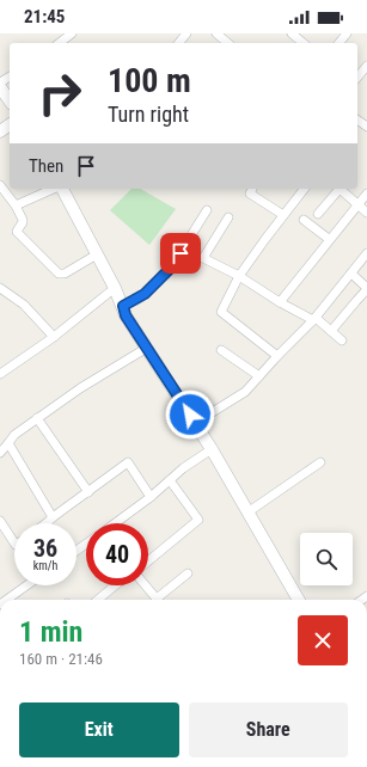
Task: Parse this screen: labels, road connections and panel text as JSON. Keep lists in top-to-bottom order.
{
  "page": {
    "status": "21:45",
    "turn": ["100 m", "Turn right"],
    "then": "Then",
    "speed": "36 km/h",
    "limit": "40",
    "heading": ["1 min", "160 m · 21:46"],
    "buttons": ["Exit", "Share"]
  }
}
